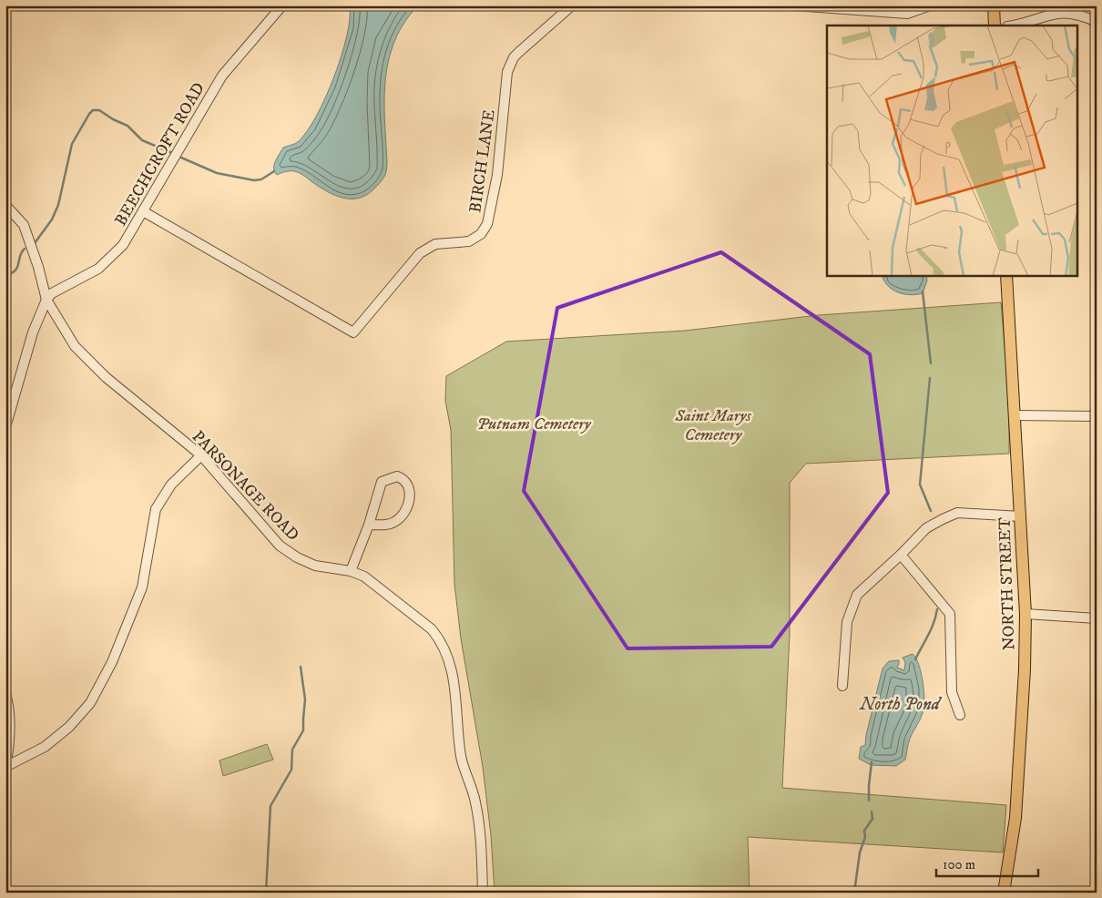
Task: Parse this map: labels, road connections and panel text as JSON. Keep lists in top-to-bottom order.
{
  "streets": {
    "main road": ["NORTH STREET"],
    "street": ["BEECHCROFT ROAD", "BIRCH LANE", "PARSONAGE ROAD"]
  },
  "crossings": [
    ["BEECHCROFT ROAD", "BIRCH LANE"],
    ["BEECHCROFT ROAD", "PARSONAGE ROAD"]
  ],
  "water": ["North Pond"],
  "parks": ["Saint Marys Cemetery", "Putnam Cemetery"],
  "scale_bar": "100 m"
}
